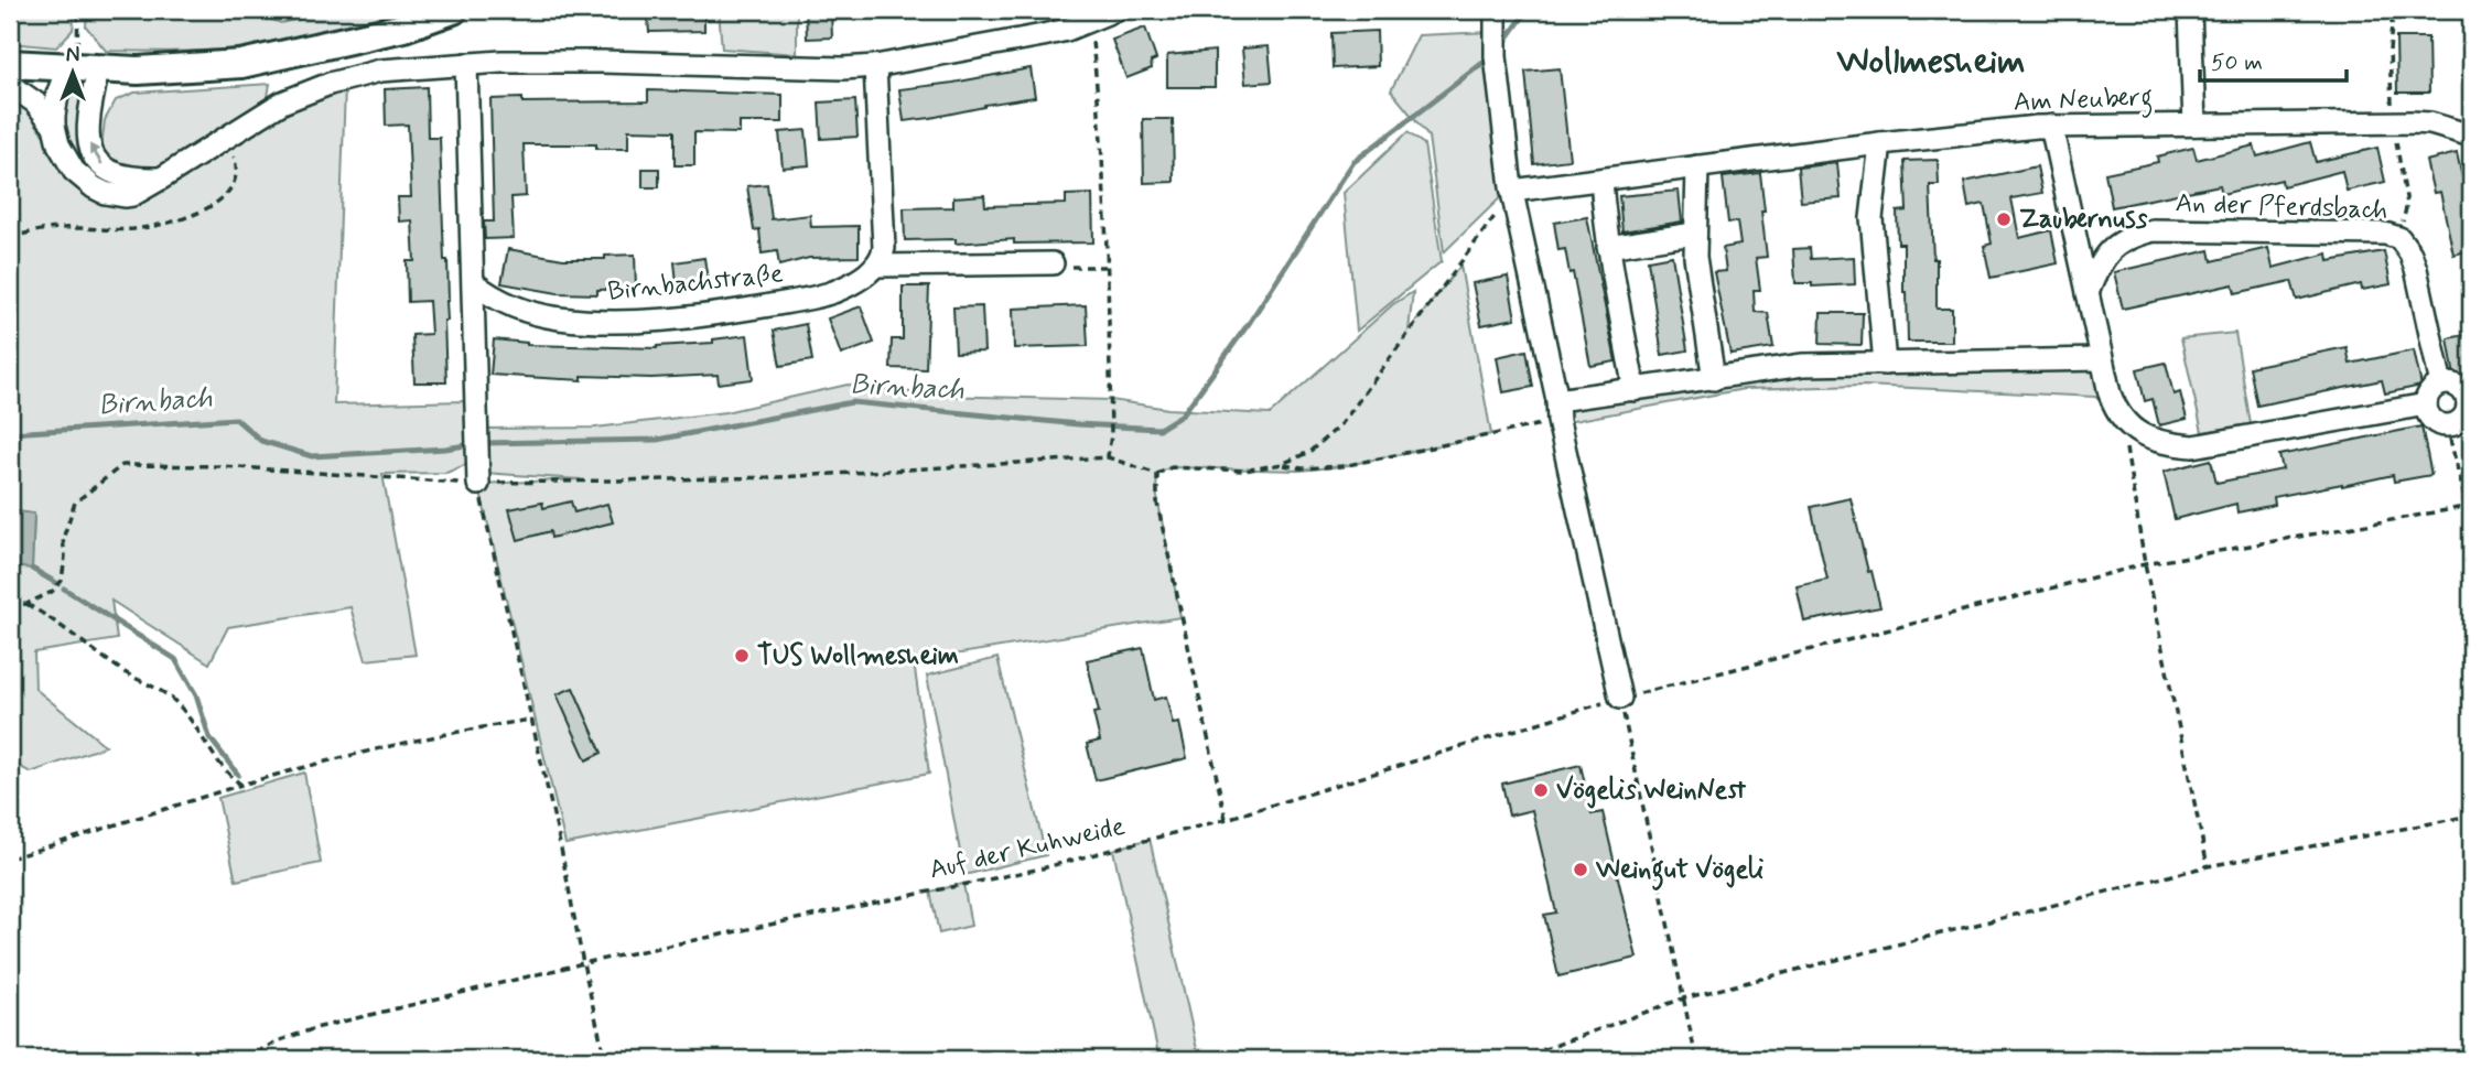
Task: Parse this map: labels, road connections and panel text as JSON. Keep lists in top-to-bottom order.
{
  "streets": {
    "street": ["Am Neuberg", "An der Pferdsbach", "Birnbachstraße"],
    "path": ["Auf der Kuhweide"]
  },
  "districts": ["Wollmesheim"],
  "water": ["Birnbach"],
  "places": [
    "Zaubernuss",
    "TUS Wollmesheim",
    "Vögelis WeinNest",
    "Weingut Vögeli"
  ],
  "scale_bar": "50 m",
  "north": "top"
}
